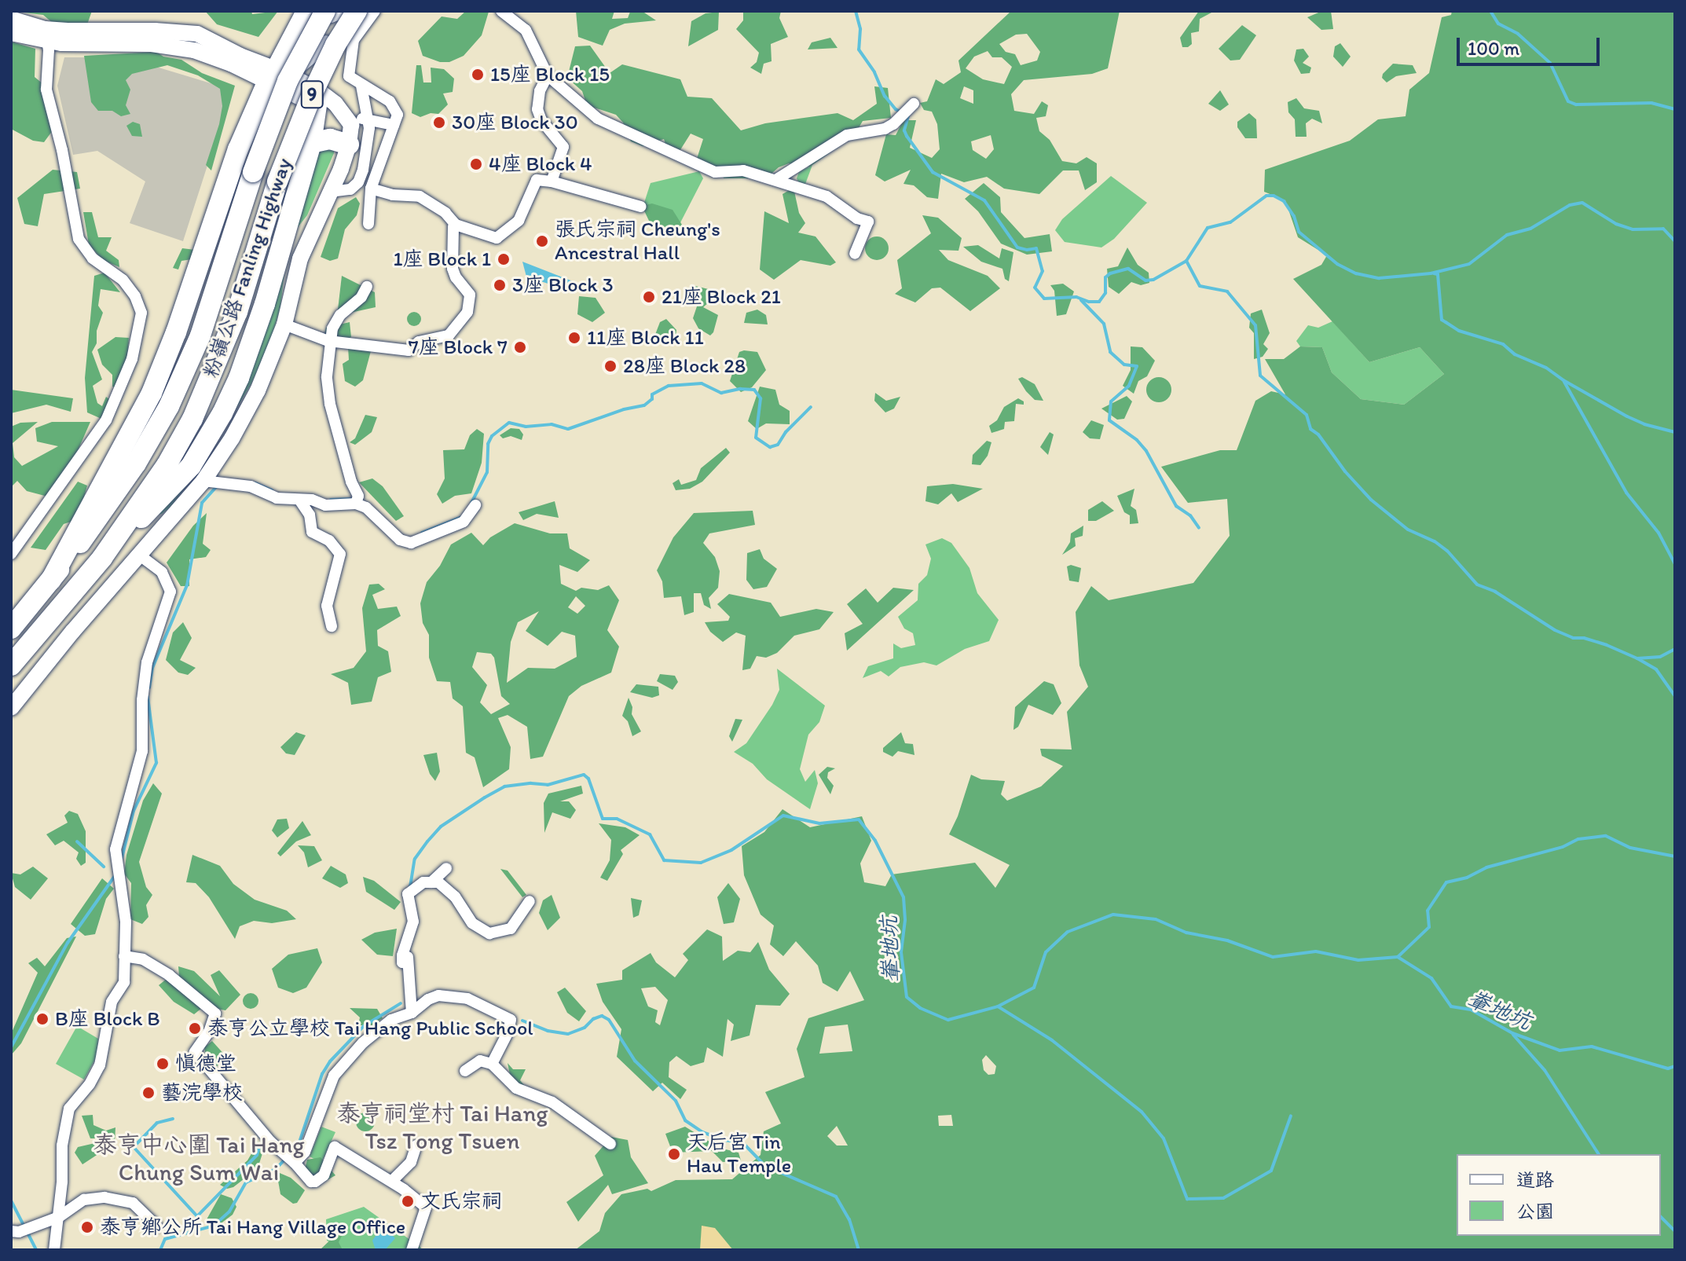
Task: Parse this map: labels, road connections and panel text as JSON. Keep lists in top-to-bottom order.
{
  "streets": {
    "highway": ["9", "粉嶺公路 Fanling Highway"]
  },
  "districts": ["泰亨祠堂村 Tai Hang Tsz Tong Tsuen", "泰亨中心圍 Tai Hang Chung Sum Wai"],
  "water": ["輋地坑"],
  "places": [
    "15座 Block 15",
    "30座 Block 30",
    "4座 Block 4",
    "張氏宗祠 Cheung's Ancestral Hall",
    "1座 Block 1",
    "3座 Block 3",
    "21座 Block 21",
    "11座 Block 11",
    "7座 Block 7",
    "28座 Block 28",
    "B座 Block B",
    "泰亨公立學校 Tai Hang Public School",
    "慎德堂",
    "藝浣學校",
    "天后宮 Tin Hau Temple",
    "文氏宗祠",
    "泰亨鄉公所 Tai Hang Village Office"
  ],
  "legend": ["道路", "公園"],
  "scale_bar": "100 m"
}
